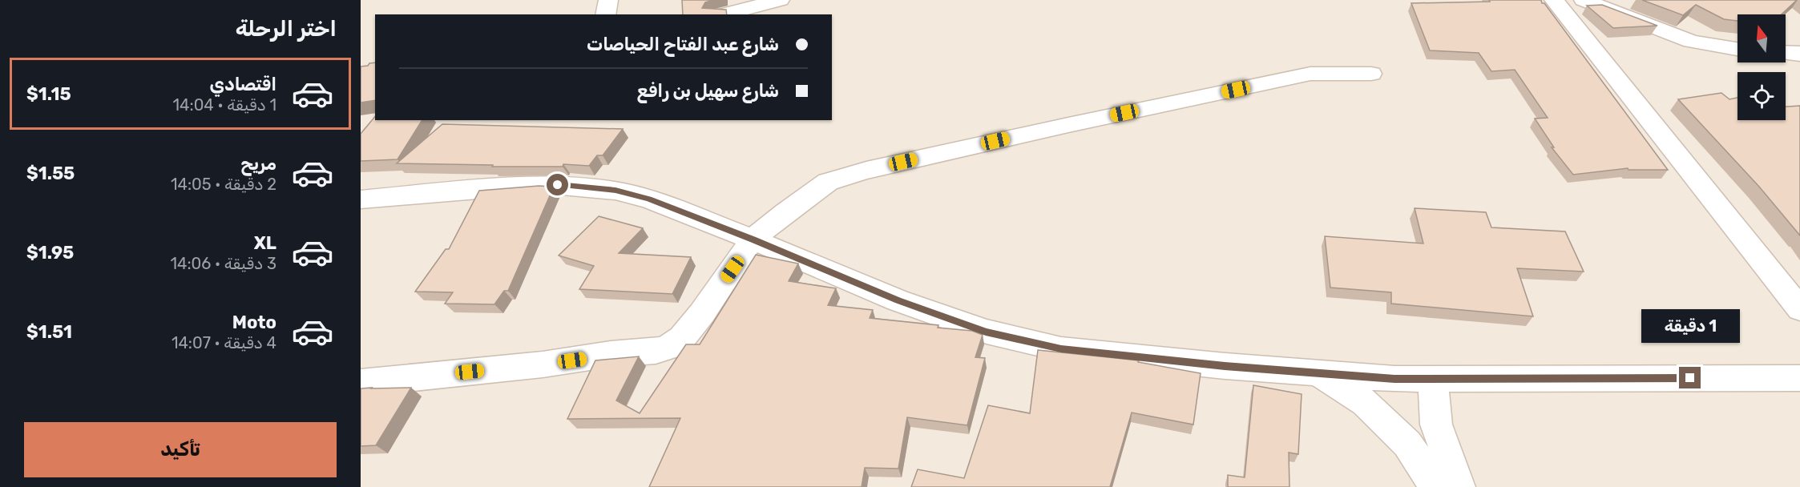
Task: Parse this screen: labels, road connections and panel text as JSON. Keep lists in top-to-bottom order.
{
  "north": "top",
  "page": {
    "heading": "اختر الرحلة",
    "banner": ["شارع عبد الفتاح الحياصات", "شارع سهيل بن رافع"],
    "list": [
      {
        "name": "اقتصادي",
        "note": "1 دقيقة · 14:04",
        "value": "$1.15"
      },
      {
        "name": "مريح",
        "note": "2 دقيقة · 14:05",
        "value": "$1.55"
      },
      {
        "name": "XL",
        "note": "3 دقيقة · 14:06",
        "value": "$1.95"
      },
      {
        "name": "Moto",
        "note": "4 دقيقة · 14:07",
        "value": "$1.51"
      }
    ],
    "bubble": "1 دقيقة",
    "buttons": "تأكيد"
  }
}
